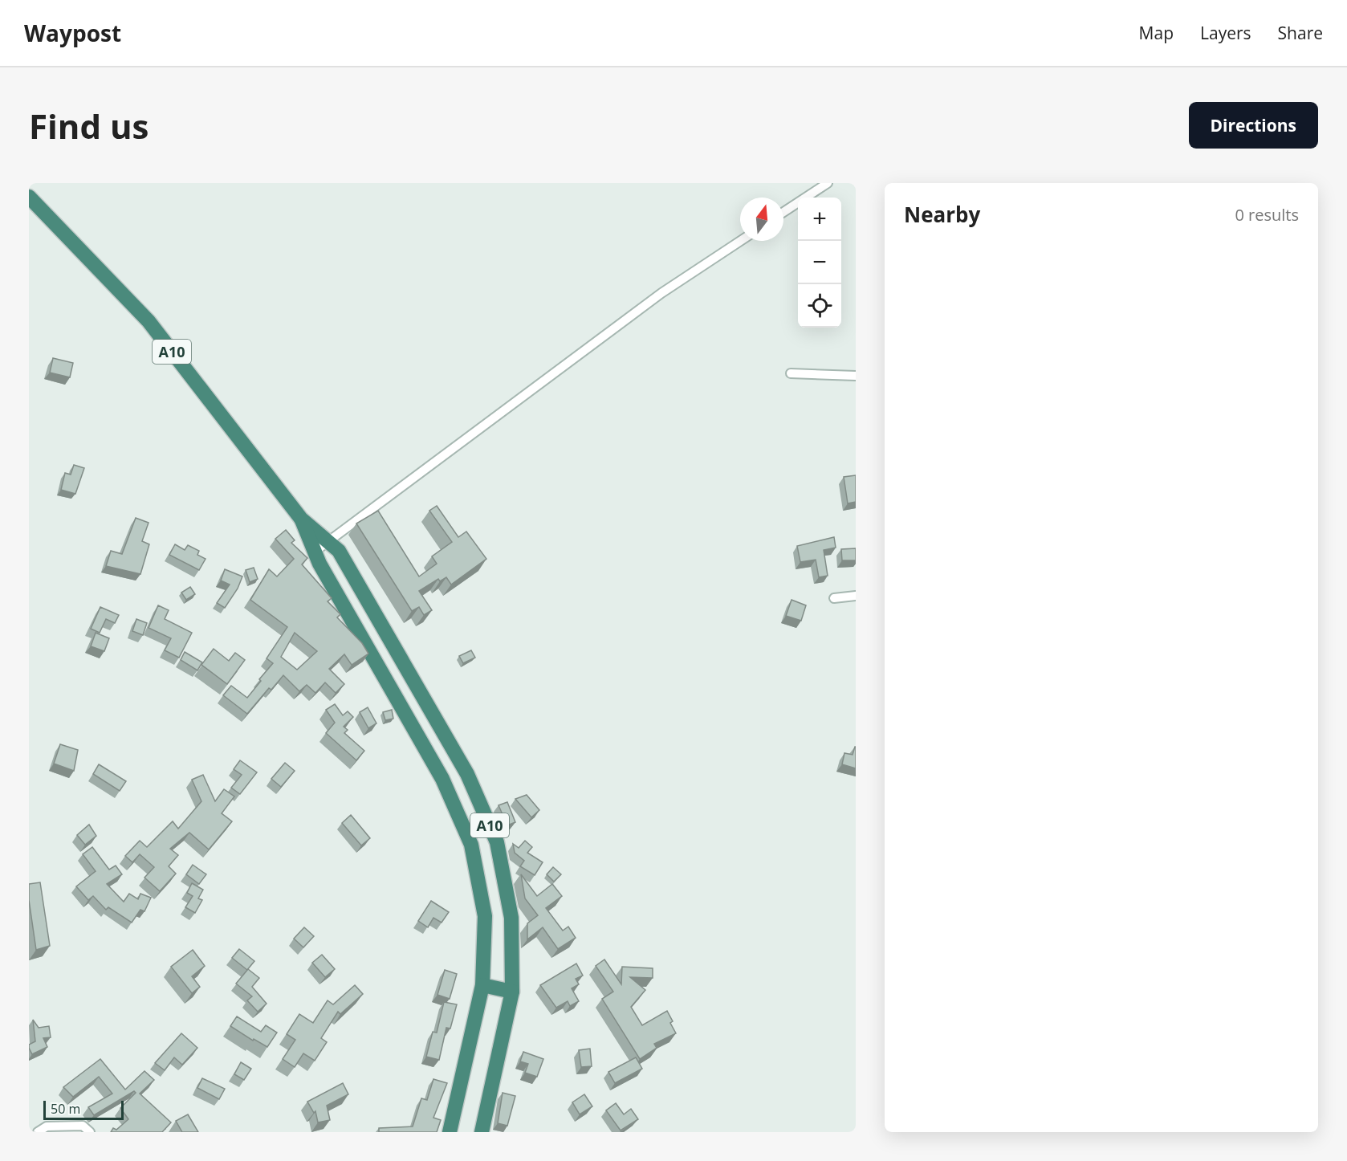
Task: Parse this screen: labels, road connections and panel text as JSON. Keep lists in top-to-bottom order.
{
  "streets": {
    "highway": ["A10"]
  },
  "scale_bar": "50 m",
  "north": "top",
  "page": {
    "header": "Waypost",
    "nav": ["Map", "Layers", "Share"],
    "buttons": "Directions",
    "title": "Find us",
    "heading": ["Nearby", "0 results"],
    "map_buttons": ["+", "−"],
    "scale": "50 m"
  }
}
